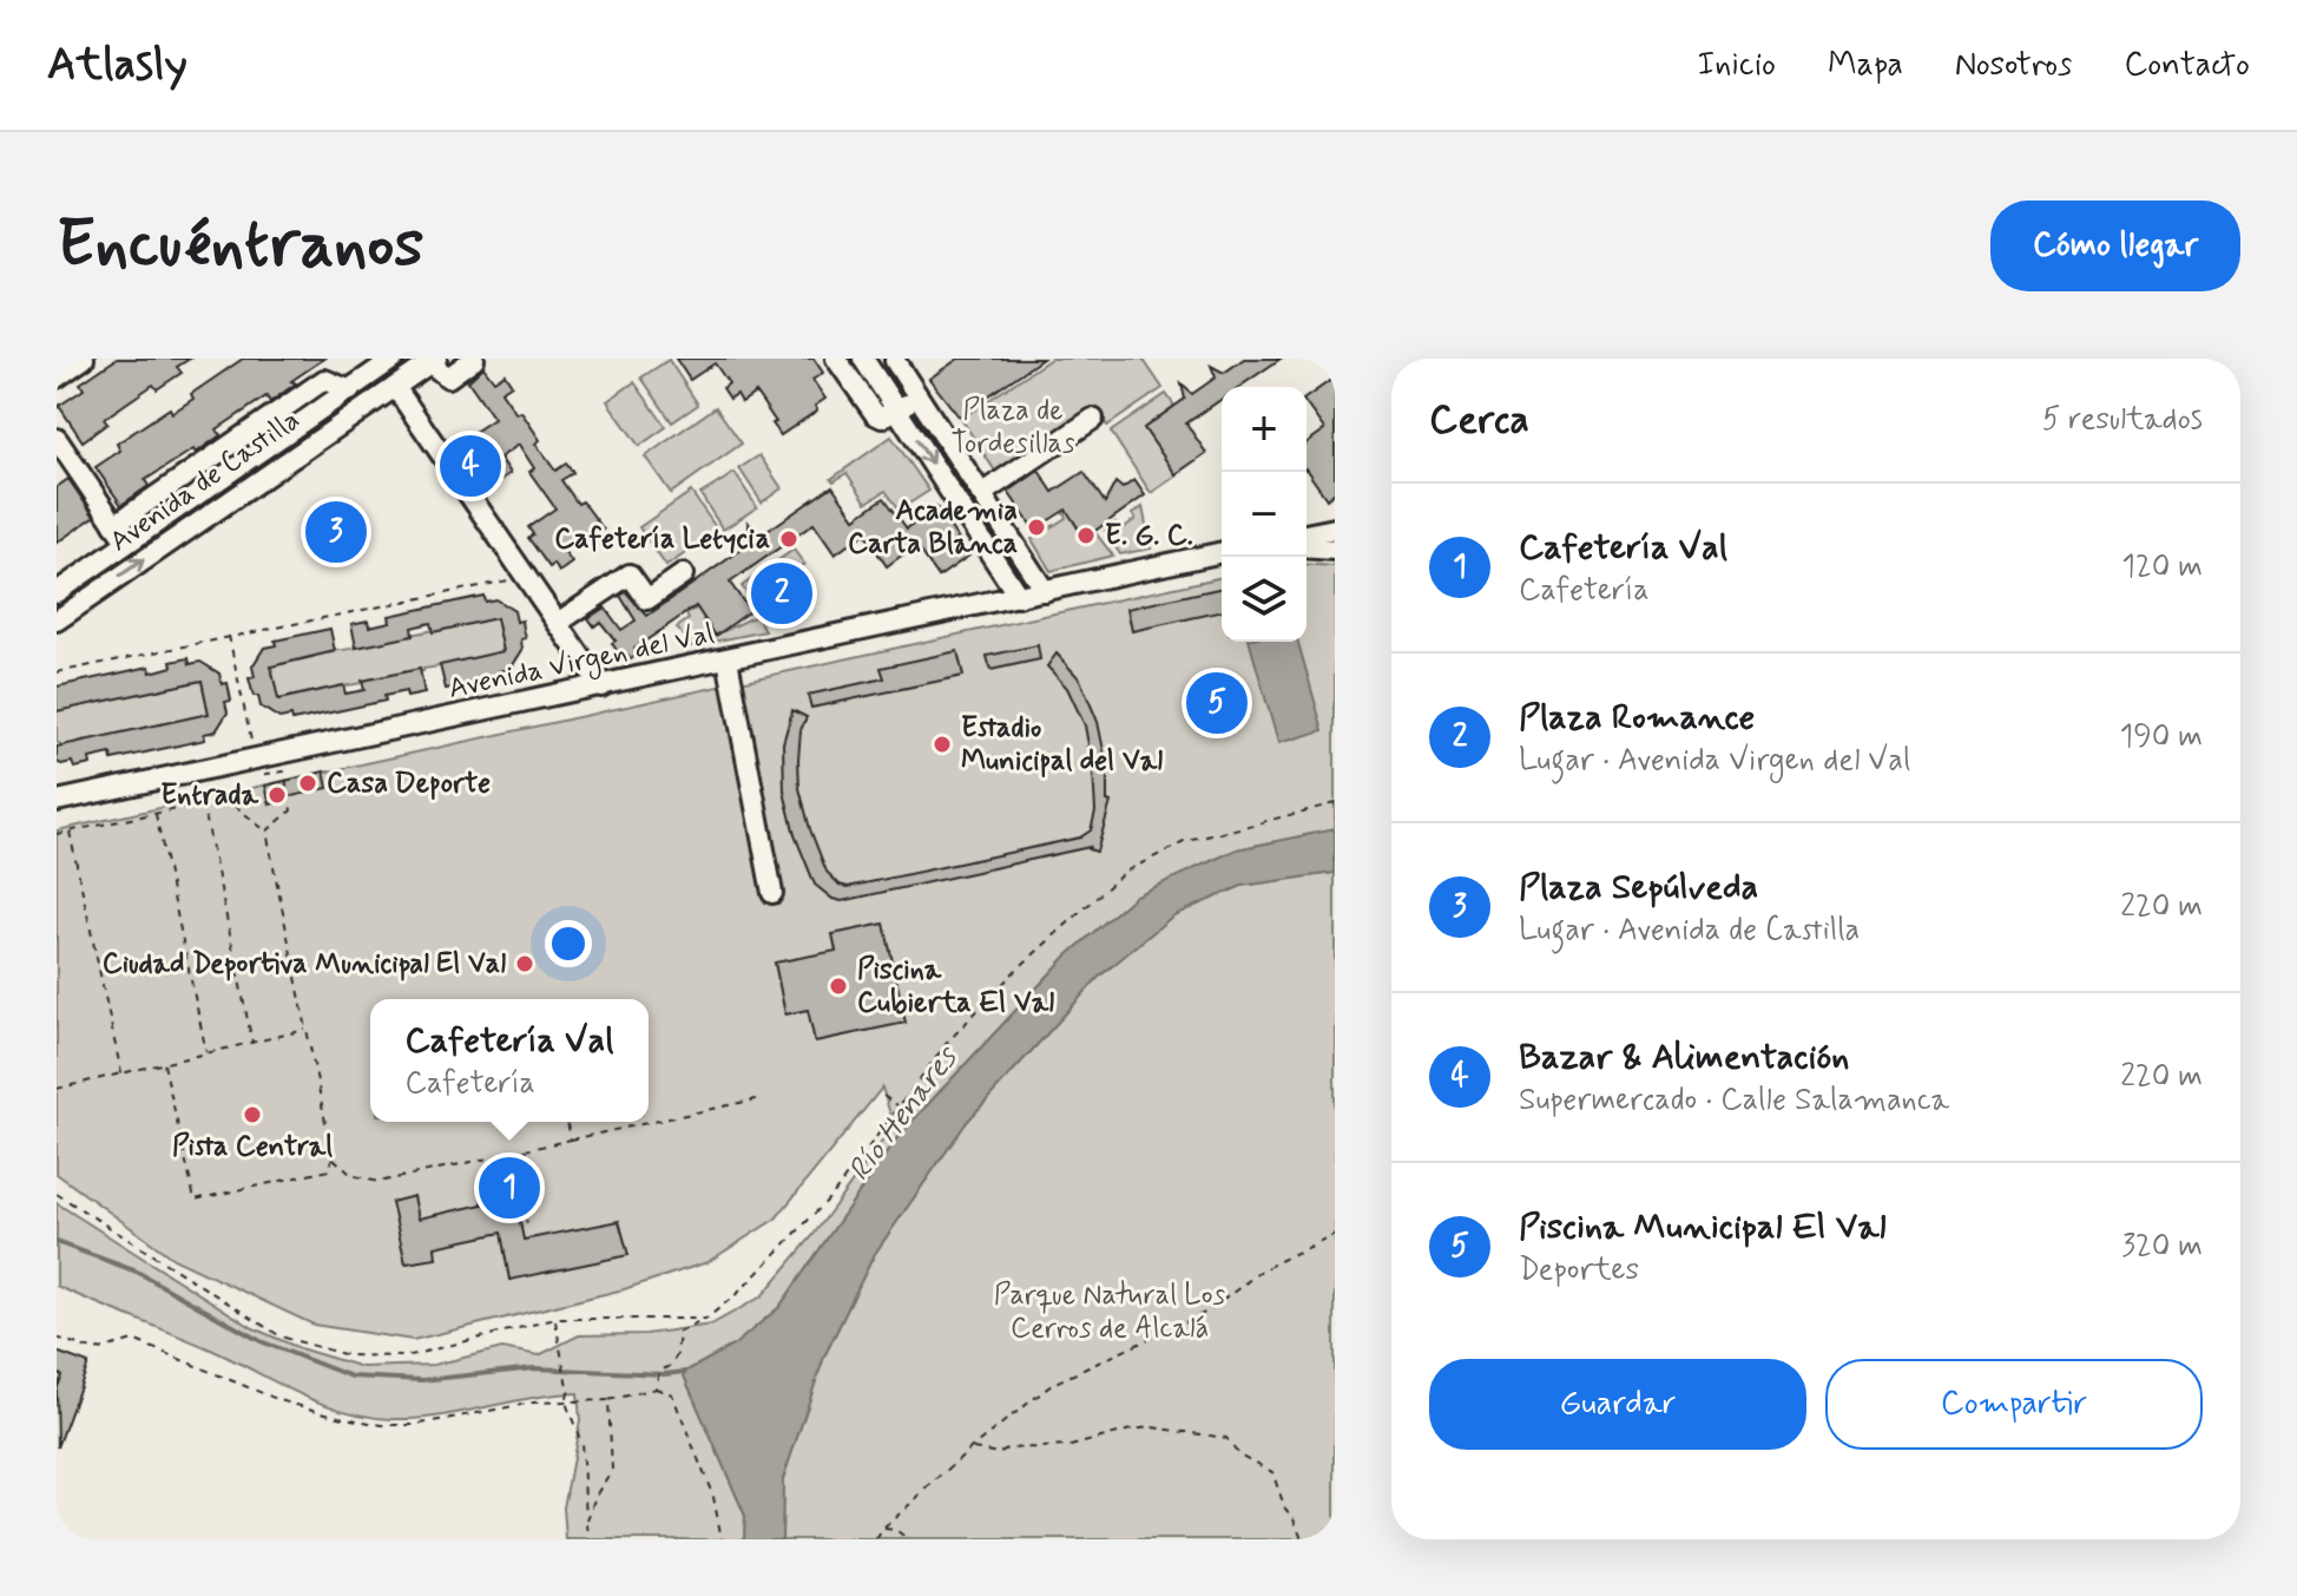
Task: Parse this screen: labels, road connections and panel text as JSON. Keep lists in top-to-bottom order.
{
  "streets": {
    "street": ["Avenida de Castilla", "Avenida Virgen del Val"]
  },
  "water": ["Río Henares"],
  "parks": ["Plaza de Tordesillas", "Parque Natural Los Cerros de Alcalá"],
  "places": [
    "Academia Carta Blanca",
    "E. G. C.",
    "Cafetería Letycia",
    "Estadio Municipal del Val",
    "Casa Deporte",
    "Entrada",
    "Ciudad Deportiva Municipal El Val",
    "Piscina Cubierta El Val",
    "Pista Central"
  ],
  "page": {
    "header": "Atlasly",
    "nav": [
      "Inicio",
      "Mapa",
      "Nosotros",
      "Contacto"
    ],
    "buttons": [
      "Cómo llegar",
      ["Guardar", "Compartir"]
    ],
    "title": "Encuéntranos",
    "heading": ["Cerca", "5 resultados"],
    "map_buttons": ["+", "−"],
    "pins": [
      "4",
      "3",
      "2",
      "5",
      "1"
    ],
    "list": [
      {
        "mark": "1",
        "name": "Cafetería Val",
        "note": "Cafetería",
        "value": "120 m"
      },
      {
        "mark": "2",
        "name": "Plaza Romance",
        "note": "Lugar · Avenida Virgen del Val",
        "value": "190 m"
      },
      {
        "mark": "3",
        "name": "Plaza Sepúlveda",
        "note": "Lugar · Avenida de Castilla",
        "value": "220 m"
      },
      {
        "mark": "4",
        "name": "Bazar & Alimentación",
        "note": "Supermercado · Calle Salamanca",
        "value": "220 m"
      },
      {
        "mark": "5",
        "name": "Piscina Municipal El Val",
        "note": "Deportes",
        "value": "320 m"
      }
    ],
    "popup": ["Cafetería Val", "Cafetería"]
  }
}
